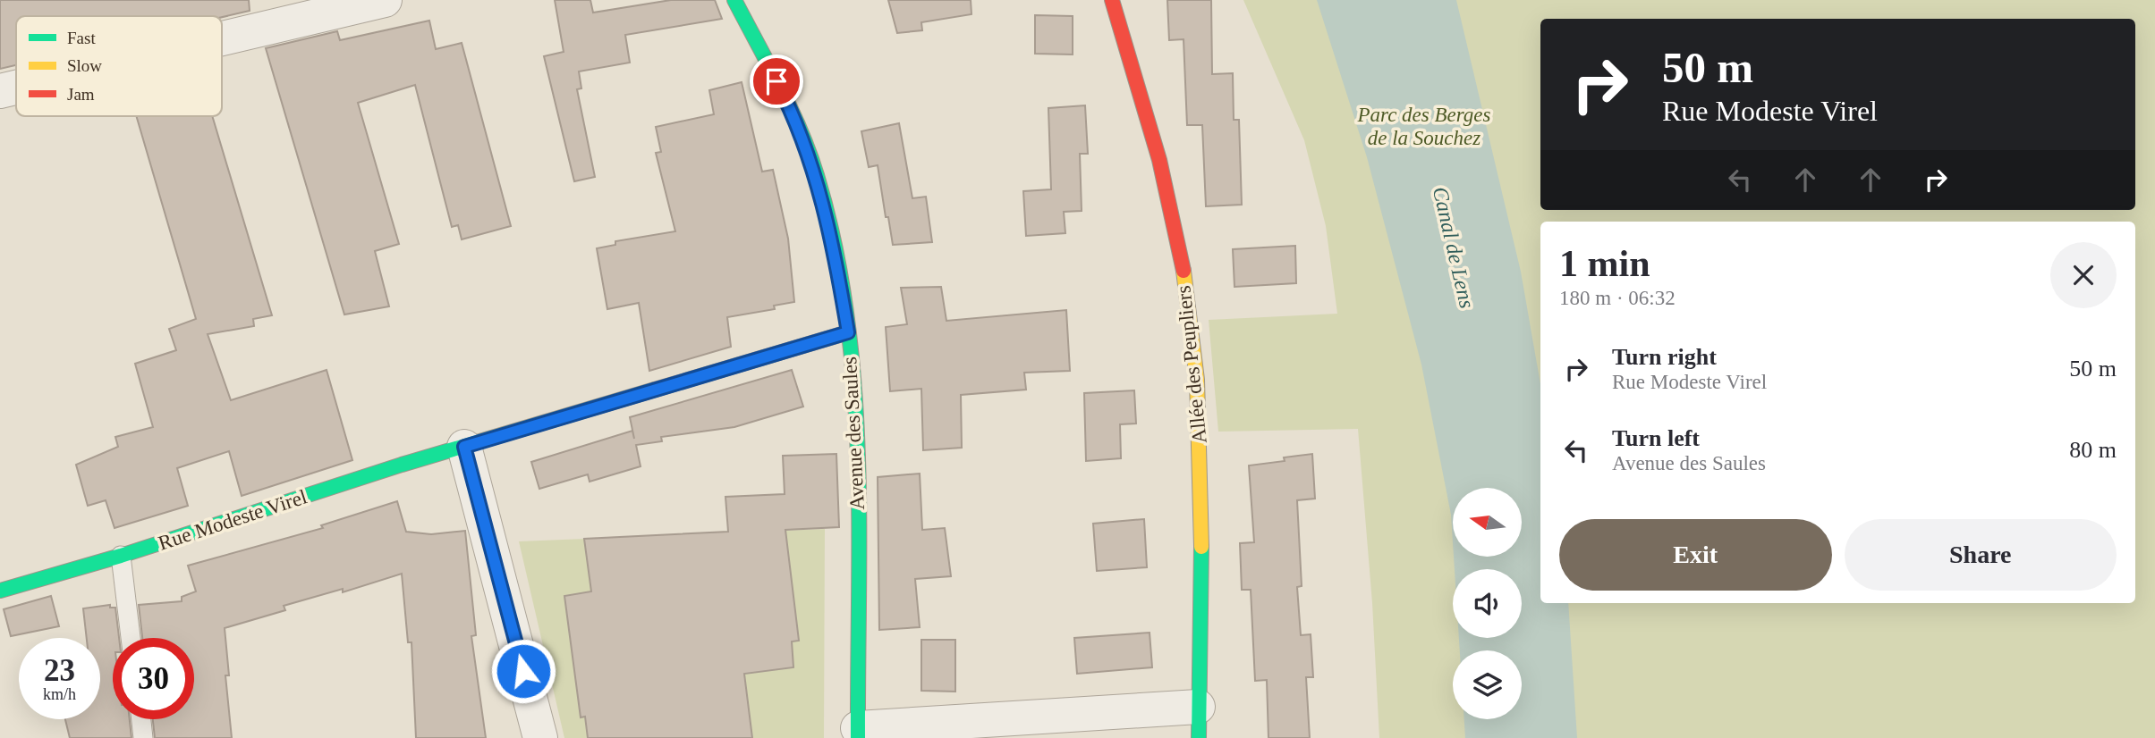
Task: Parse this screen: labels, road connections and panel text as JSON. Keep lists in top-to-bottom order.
{
  "streets": {
    "street": ["Allée des Peupliers", "Avenue des Saules", "Rue Modeste Virel"]
  },
  "crossings": [
    ["Avenue des Saules", "Rue Modeste Virel"]
  ],
  "water": ["Canal de Lens"],
  "parks": ["Parc des Berges de la Souchez"],
  "legend": ["Fast", "Slow", "Jam"],
  "north": "left",
  "page": {
    "turn": ["50 m", "Rue Modeste Virel"],
    "heading": ["1 min", "180 m · 06:32"],
    "list": [
      {
        "name": "Turn right",
        "note": "Rue Modeste Virel",
        "value": "50 m"
      },
      {
        "name": "Turn left",
        "note": "Avenue des Saules",
        "value": "80 m"
      }
    ],
    "buttons": ["Exit", "Share"],
    "speed": "23 km/h",
    "limit": "30"
  }
}
